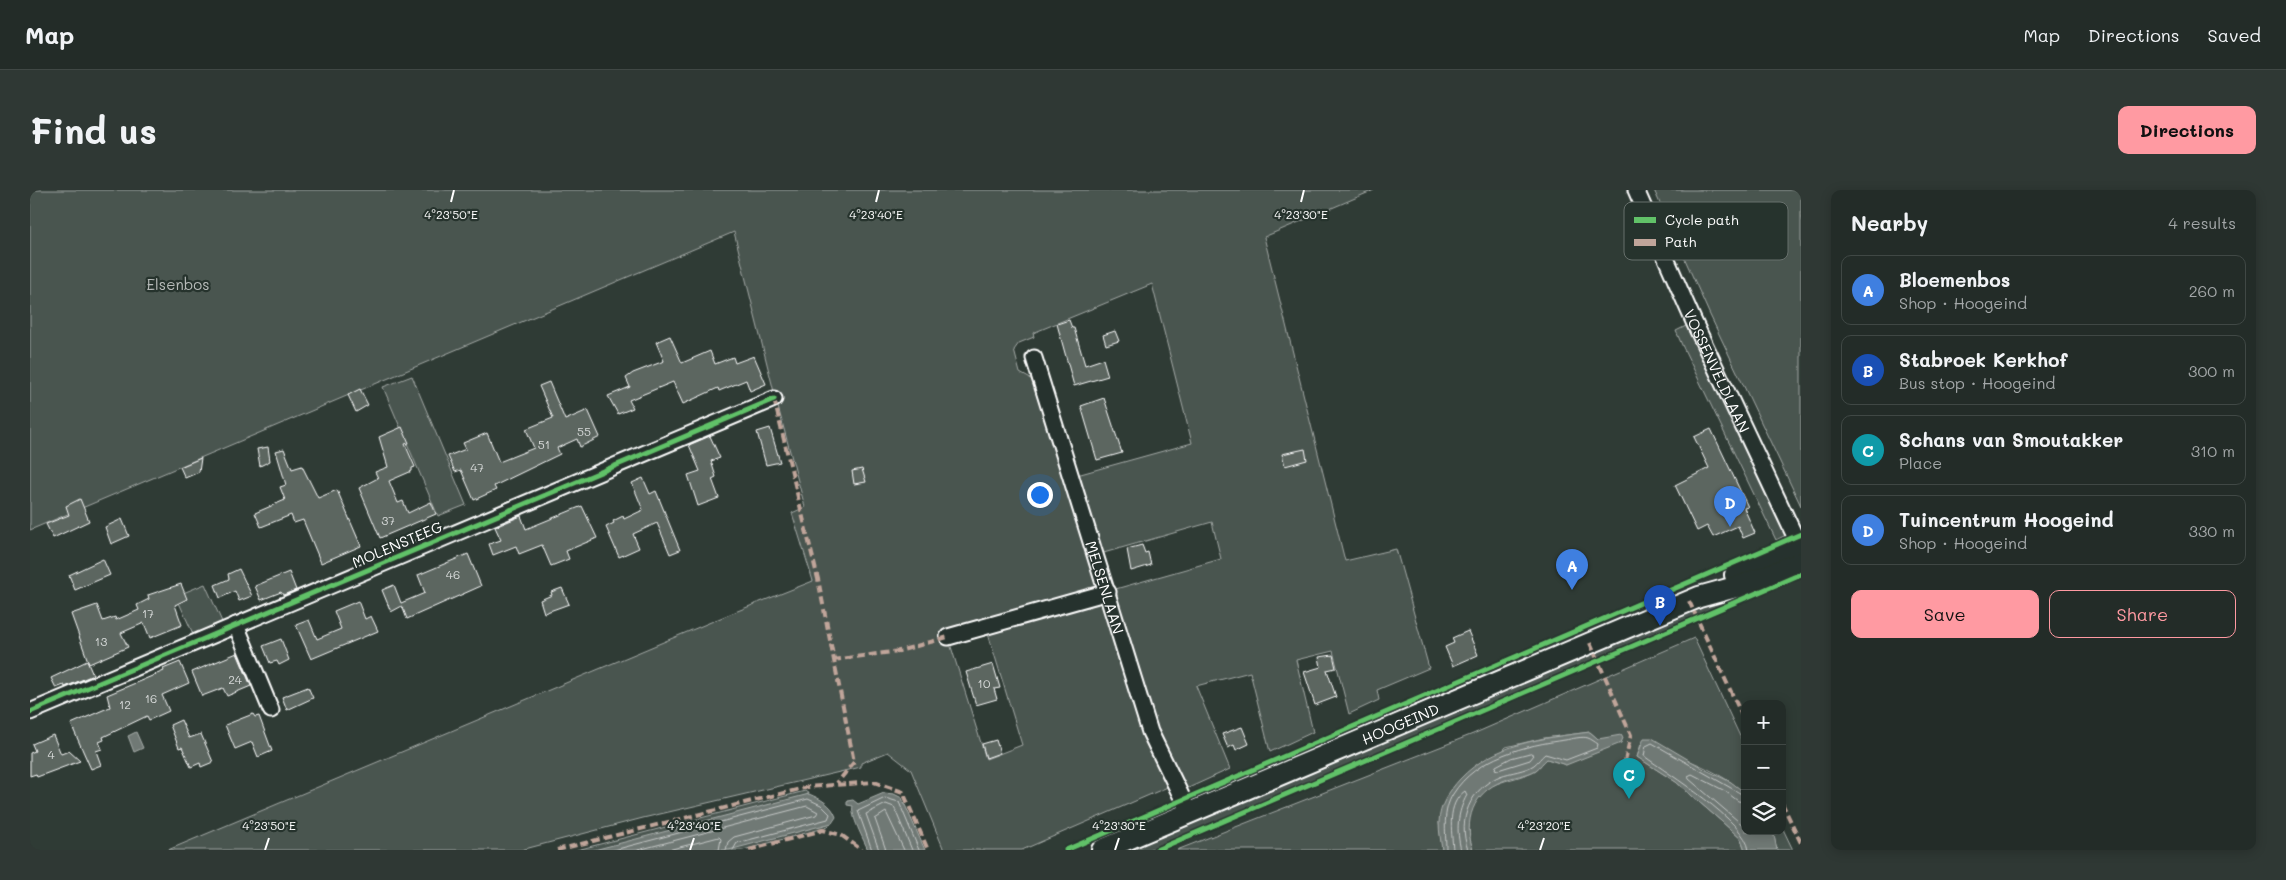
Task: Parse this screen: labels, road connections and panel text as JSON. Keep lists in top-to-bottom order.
{
  "streets": {
    "main road": ["HOOGEIND"],
    "street": ["VOSSENVELDLAAN", "MOLENSTEEG", "MELSENLAAN"]
  },
  "crossings": [
    ["VOSSENVELDLAAN", "HOOGEIND"],
    ["MELSENLAAN", "HOOGEIND"]
  ],
  "parks": ["Elsenbos"],
  "house_numbers": [
    "55",
    "51",
    "47",
    "37",
    "46",
    "17",
    "13",
    "24",
    "10",
    "16",
    "12",
    "4"
  ],
  "legend": ["Cycle path", "Path"],
  "page": {
    "header": "Map",
    "nav": ["Map", "Directions", "Saved"],
    "buttons": [
      "Directions",
      ["Save", "Share"]
    ],
    "title": "Find us",
    "heading": ["Nearby", "4 results"],
    "list": [
      {
        "mark": "A",
        "name": "Bloemenbos",
        "note": "Shop · Hoogeind",
        "value": "260 m"
      },
      {
        "mark": "B",
        "name": "Stabroek Kerkhof",
        "note": "Bus stop · Hoogeind",
        "value": "300 m"
      },
      {
        "mark": "C",
        "name": "Schans van Smoutakker",
        "note": "Place",
        "value": "310 m"
      },
      {
        "mark": "D",
        "name": "Tuincentrum Hoogeind",
        "note": "Shop · Hoogeind",
        "value": "330 m"
      }
    ],
    "pins": [
      "D",
      "A",
      "B",
      "C"
    ],
    "map_buttons": ["+", "−"]
  },
  "coordinates": [
    "4°23'50\"E",
    "4°23'40\"E",
    "4°23'30\"E",
    "4°23'20\"E"
  ]
}
